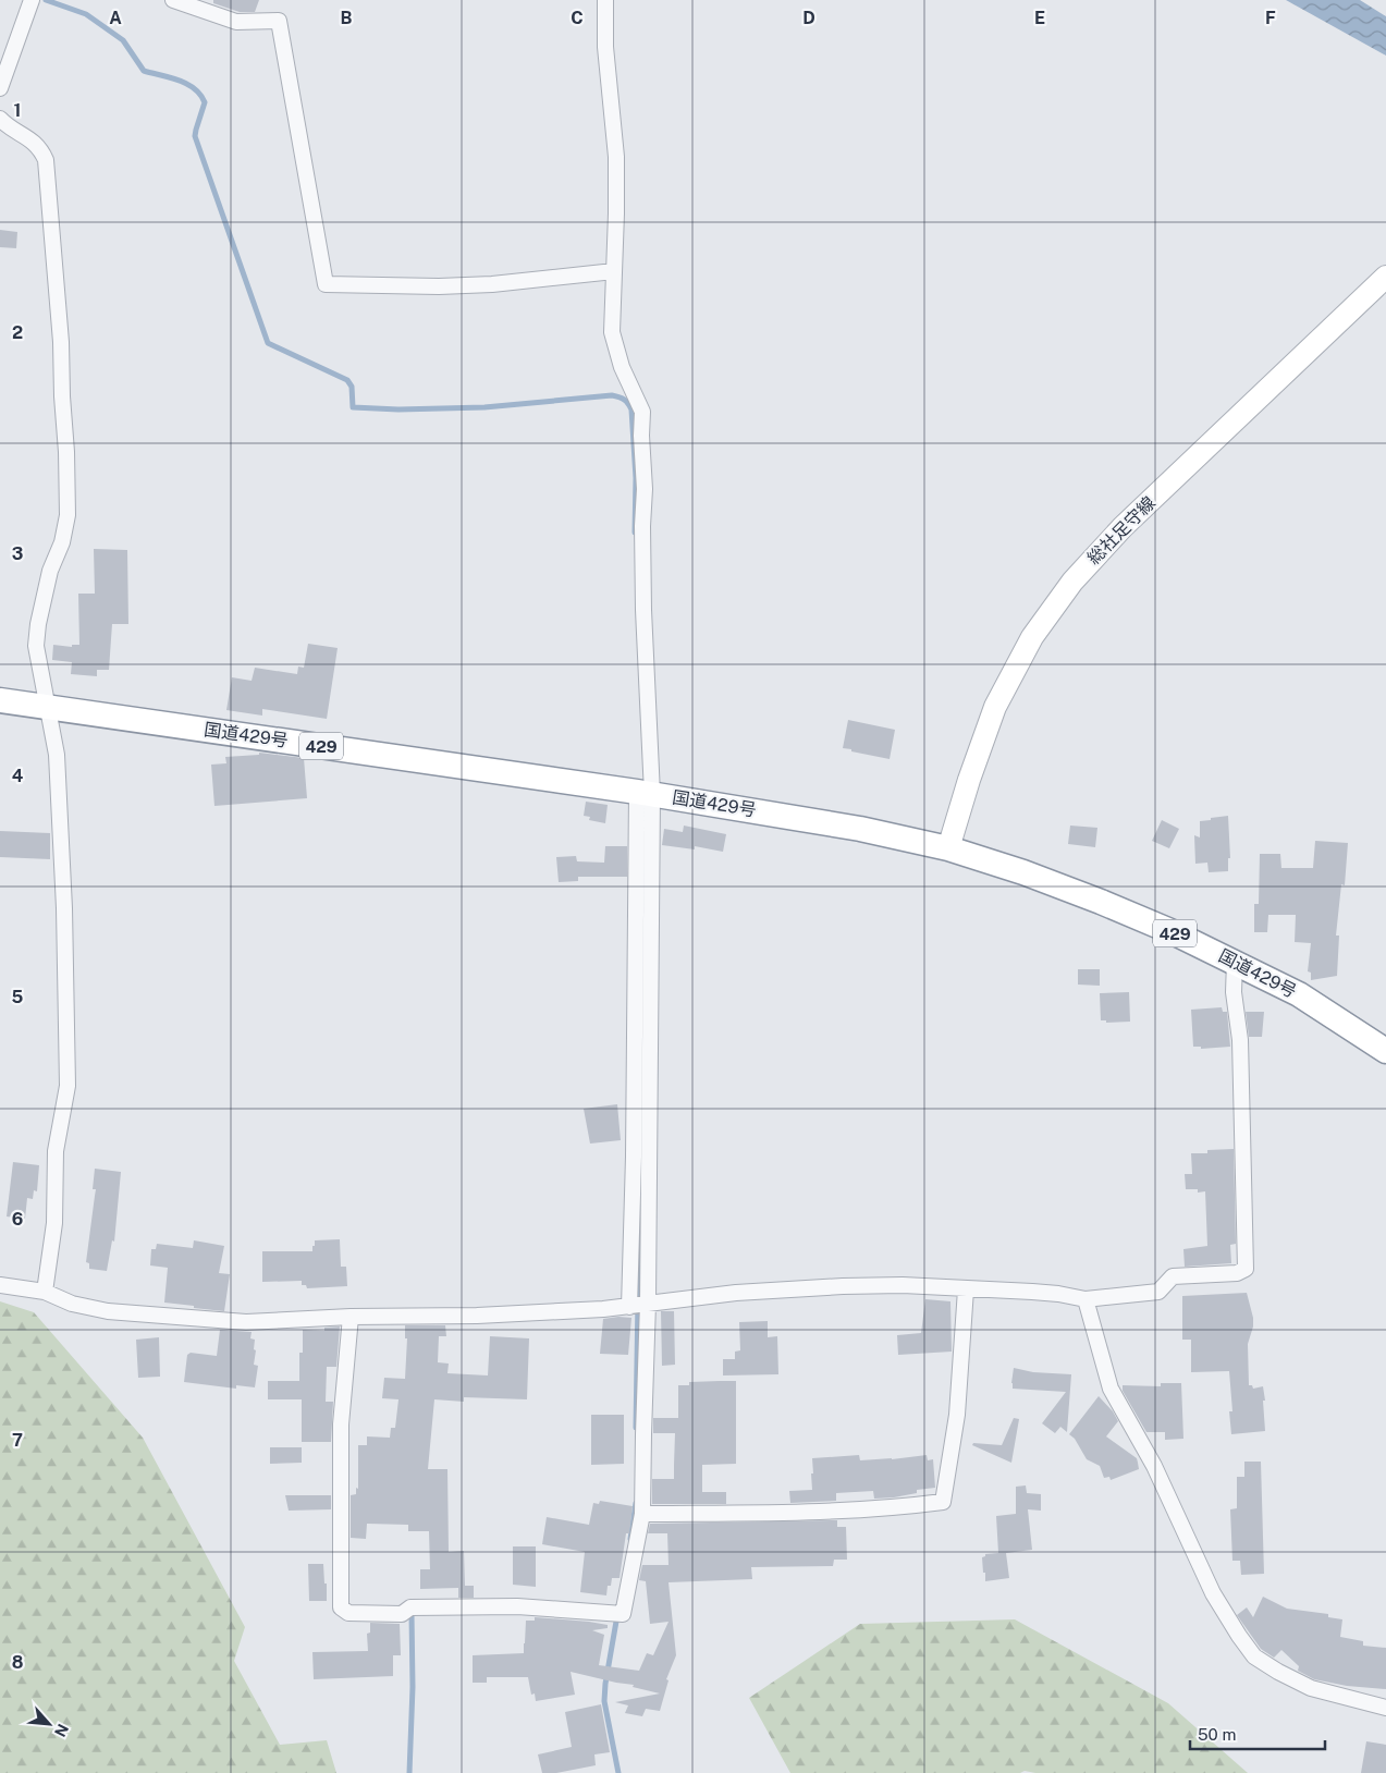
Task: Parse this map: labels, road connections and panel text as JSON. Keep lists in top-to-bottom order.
{
  "streets": {
    "highway": ["国道429号", "429"],
    "main road": ["総社足守線"]
  },
  "crossings": [
    ["総社足守線", "国道429号"]
  ],
  "scale_bar": "50 m",
  "north": "bottom right",
  "grid": {
    "columns": [
      "A",
      "B",
      "C",
      "D",
      "E",
      "F"
    ],
    "rows": [
      "1",
      "2",
      "3",
      "4",
      "5",
      "6",
      "7",
      "8"
    ]
  }
}
